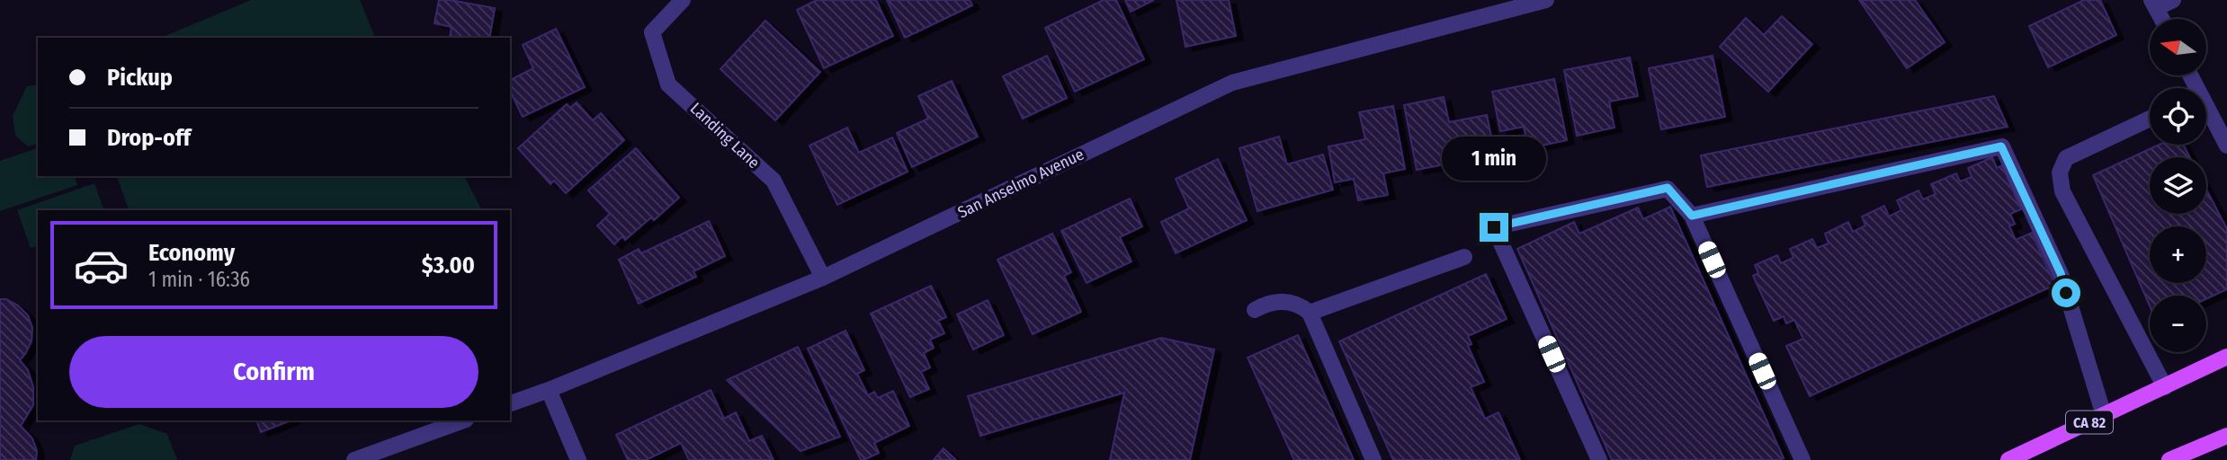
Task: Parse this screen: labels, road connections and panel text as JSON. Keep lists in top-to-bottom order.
{
  "streets": {
    "main road": ["CA 82"],
    "street": ["Landing Lane", "San Anselmo Avenue"]
  },
  "crossings": [
    ["Landing Lane", "San Anselmo Avenue"]
  ],
  "north": "left",
  "page": {
    "map_buttons": ["+", "−"],
    "banner": ["Pickup", "Drop-off"],
    "bubble": "1 min",
    "list": [
      {
        "name": "Economy",
        "note": "1 min · 16:36",
        "value": "$3.00"
      }
    ],
    "buttons": "Confirm"
  }
}
